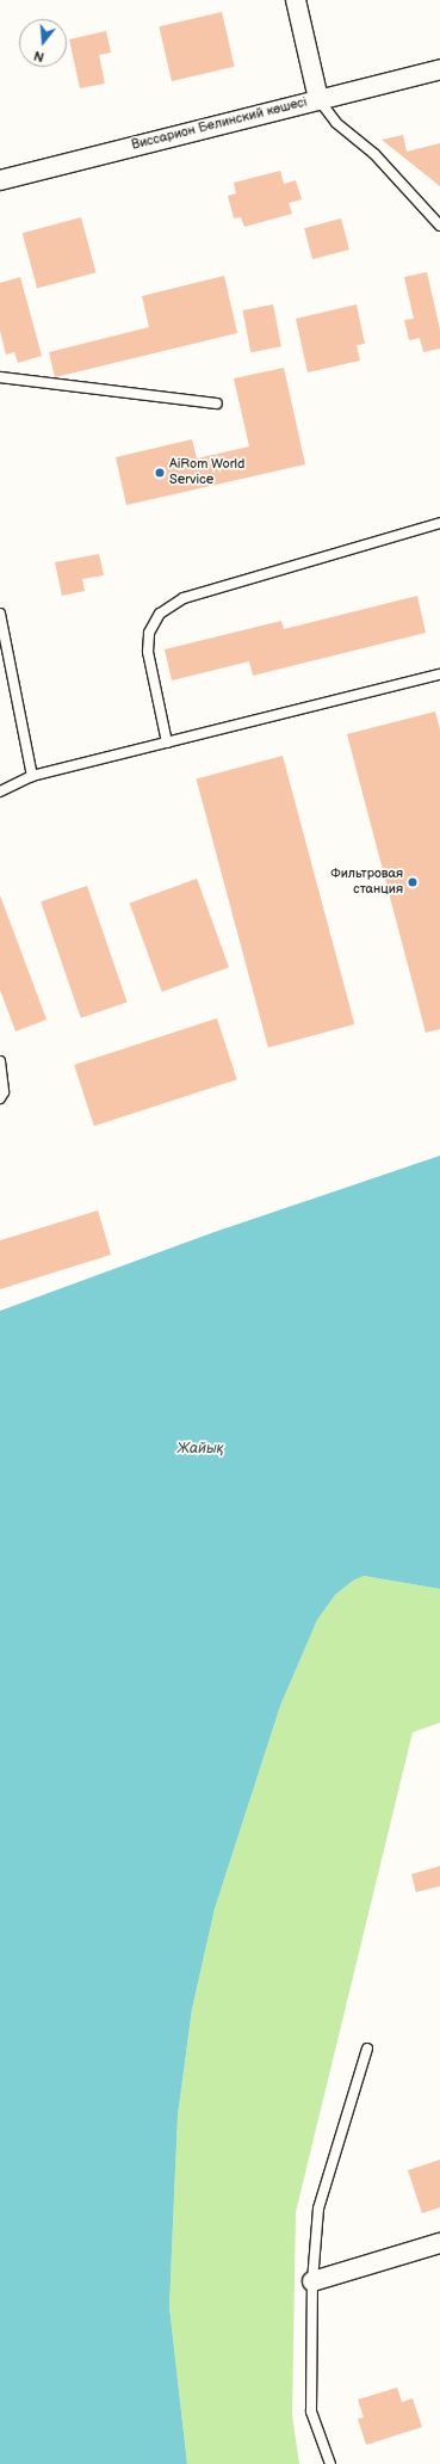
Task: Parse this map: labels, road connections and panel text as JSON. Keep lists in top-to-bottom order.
{
  "streets": {
    "street": ["Виссарион Белинский көшесі"]
  },
  "water": ["Жайық"],
  "places": ["AiRom World Service", "Фильтровая станция"],
  "north": "bottom"
}
